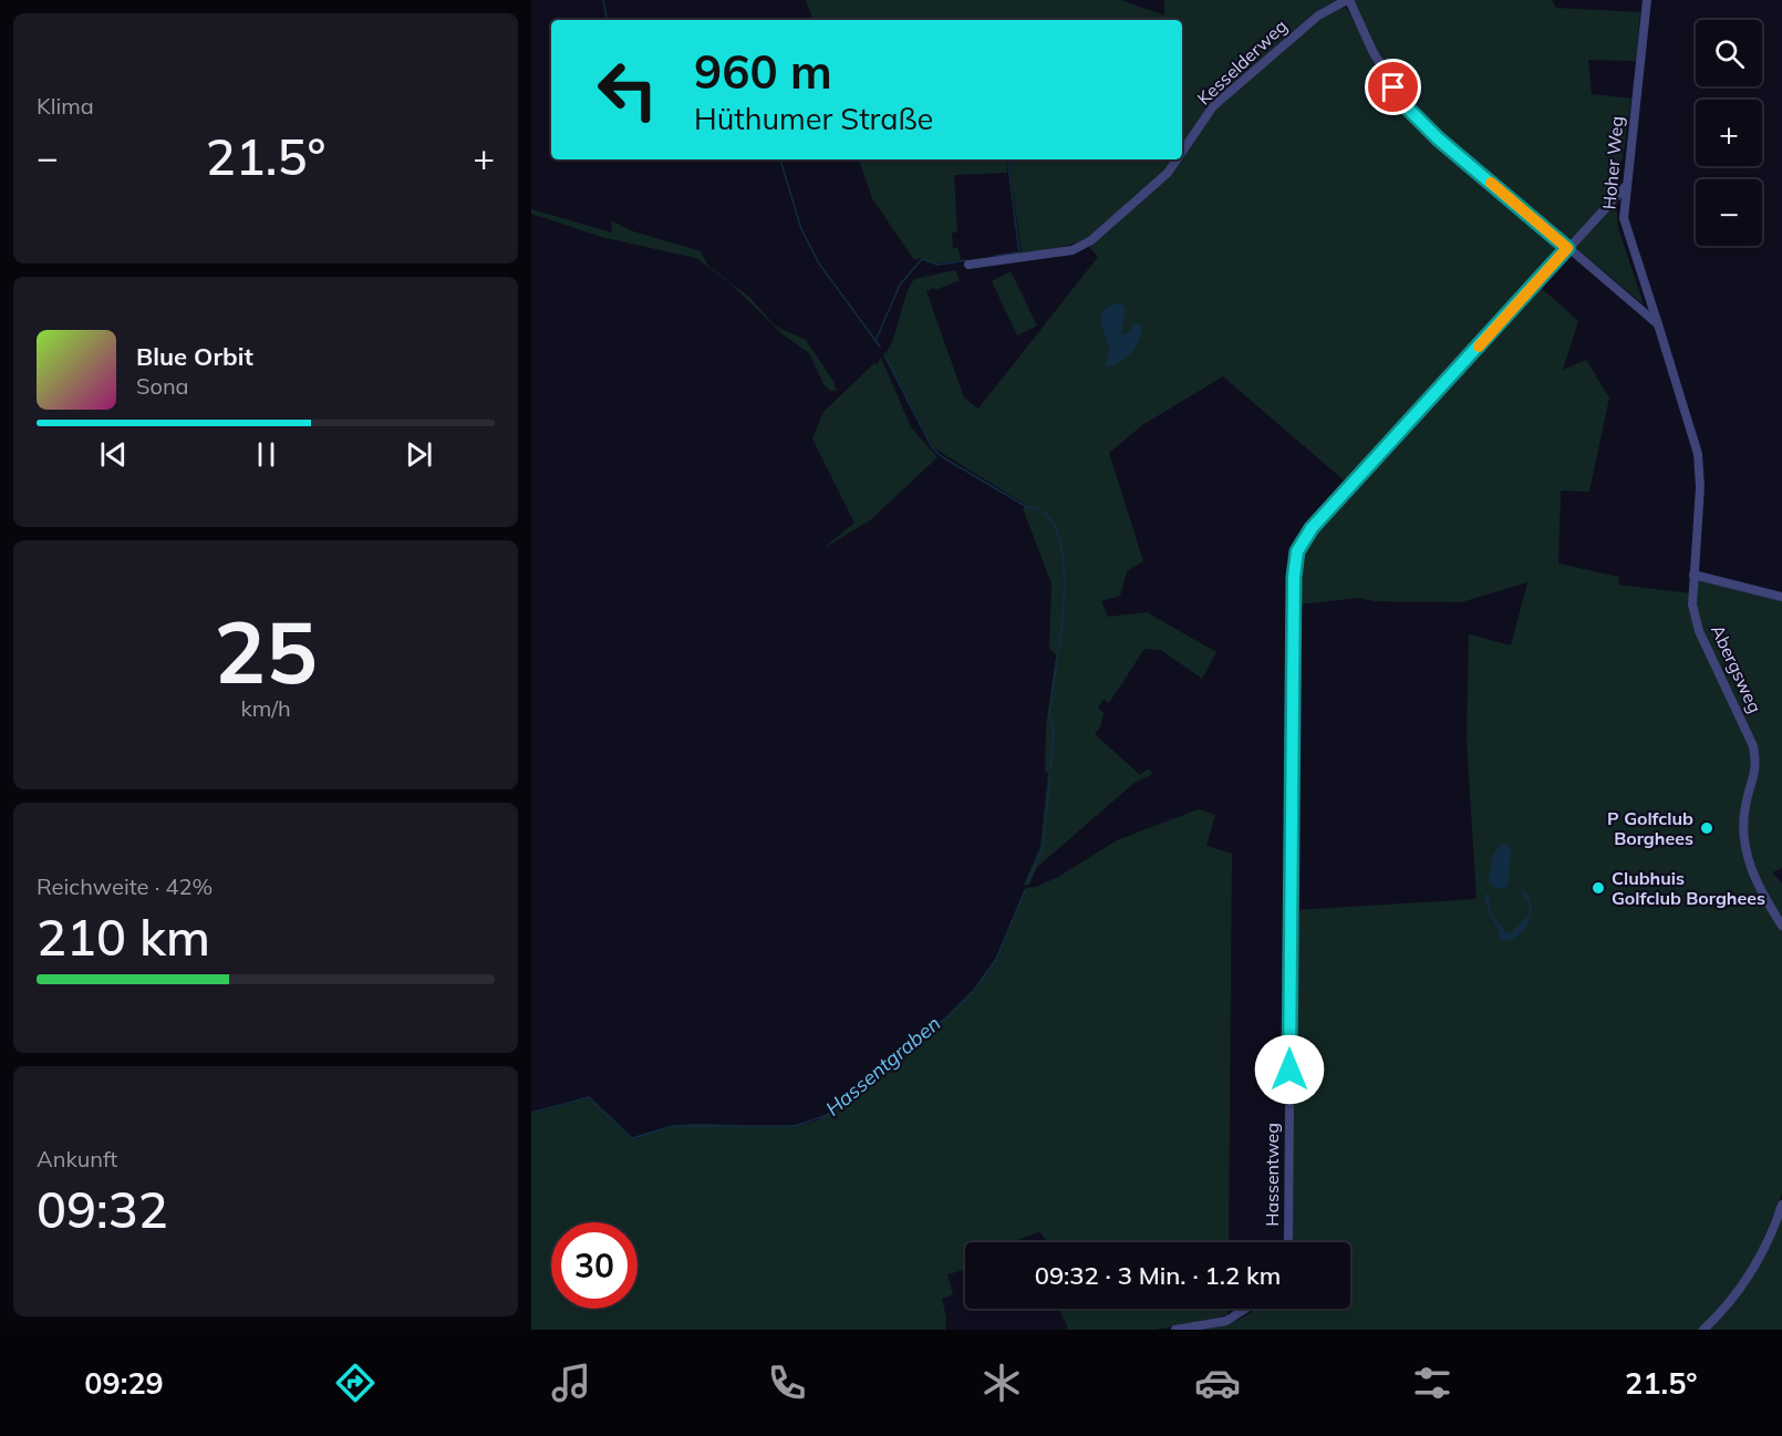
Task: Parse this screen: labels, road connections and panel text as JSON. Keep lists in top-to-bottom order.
{
  "streets": {
    "street": [
      "Kesselderweg",
      "Hoher Weg",
      "Abergsweg",
      "Hassentweg"
    ]
  },
  "crossings": [
    ["Hoher Weg", "Abergsweg"],
    ["Hoher Weg", "Hassentweg"]
  ],
  "water": ["Hassentgraben"],
  "places": ["P Golfclub Borghees", "Clubhuis Golfclub Borghees"],
  "page": {
    "tile": [
      "Klima",
      ["25", "km/h"],
      ["Reichweite · 42%", "210 km"],
      ["Ankunft", "09:32"]
    ],
    "map_buttons": ["+", "−"],
    "turn": ["960 m", "Hüthumer Straße"],
    "heat": ["−", "21.5°", "+"],
    "song": ["Blue Orbit", "Sona"],
    "limit": "30",
    "trip": "09:32 · 3 Min. · 1.2 km",
    "tabs": ["09:29", "21.5°"]
  }
}
